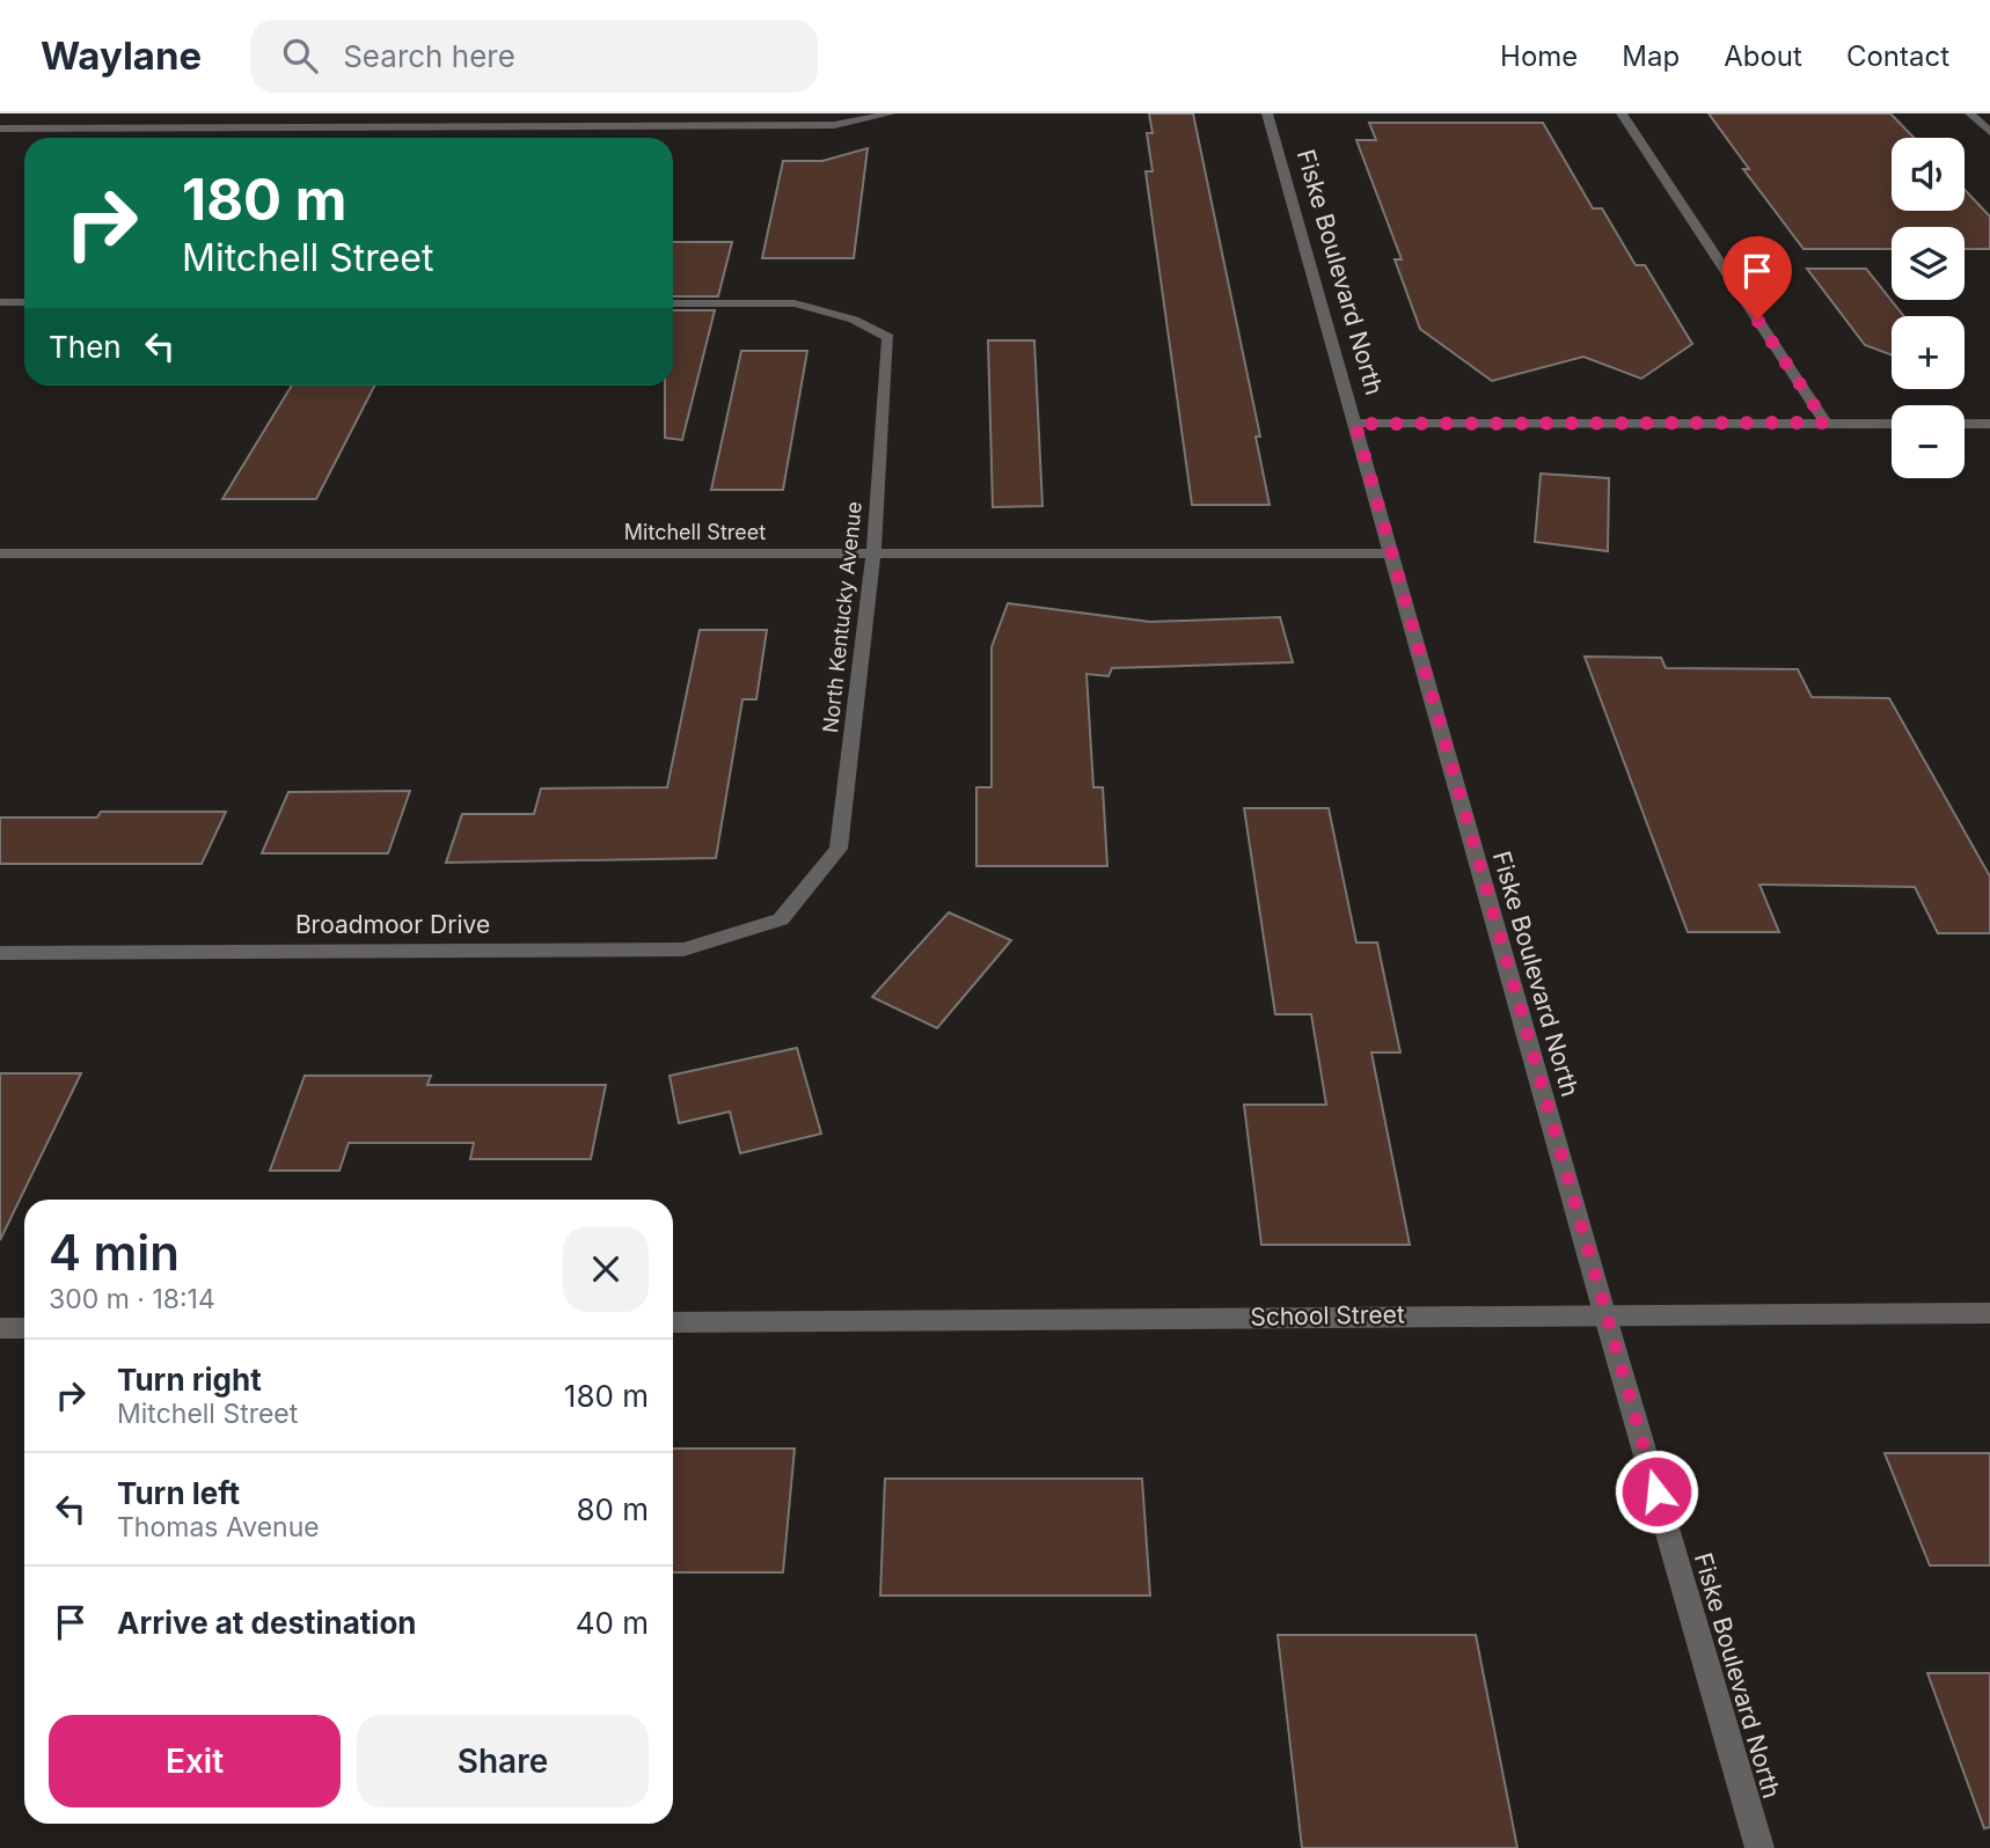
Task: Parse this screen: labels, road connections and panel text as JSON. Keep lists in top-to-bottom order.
{
  "streets": {
    "street": [
      "Fiske Boulevard North",
      "Mitchell Street",
      "North Kentucky Avenue",
      "Broadmoor Drive",
      "School Street"
    ]
  },
  "crossings": [
    ["Fiske Boulevard North", "Mitchell Street"],
    ["Fiske Boulevard North", "School Street"],
    ["Mitchell Street", "North Kentucky Avenue"],
    ["North Kentucky Avenue", "Broadmoor Drive"]
  ],
  "page": {
    "header": "Waylane",
    "search": "Search here",
    "nav": [
      "Home",
      "Map",
      "About",
      "Contact"
    ],
    "map_buttons": ["+", "−"],
    "turn": ["180 m", "Mitchell Street"],
    "then": "Then",
    "heading": ["4 min", "300 m · 18:14"],
    "list": [
      {
        "name": "Turn right",
        "note": "Mitchell Street",
        "value": "180 m"
      },
      {
        "name": "Turn left",
        "note": "Thomas Avenue",
        "value": "80 m"
      },
      {
        "name": "Arrive at destination",
        "value": "40 m"
      }
    ],
    "buttons": ["Exit", "Share"]
  }
}
